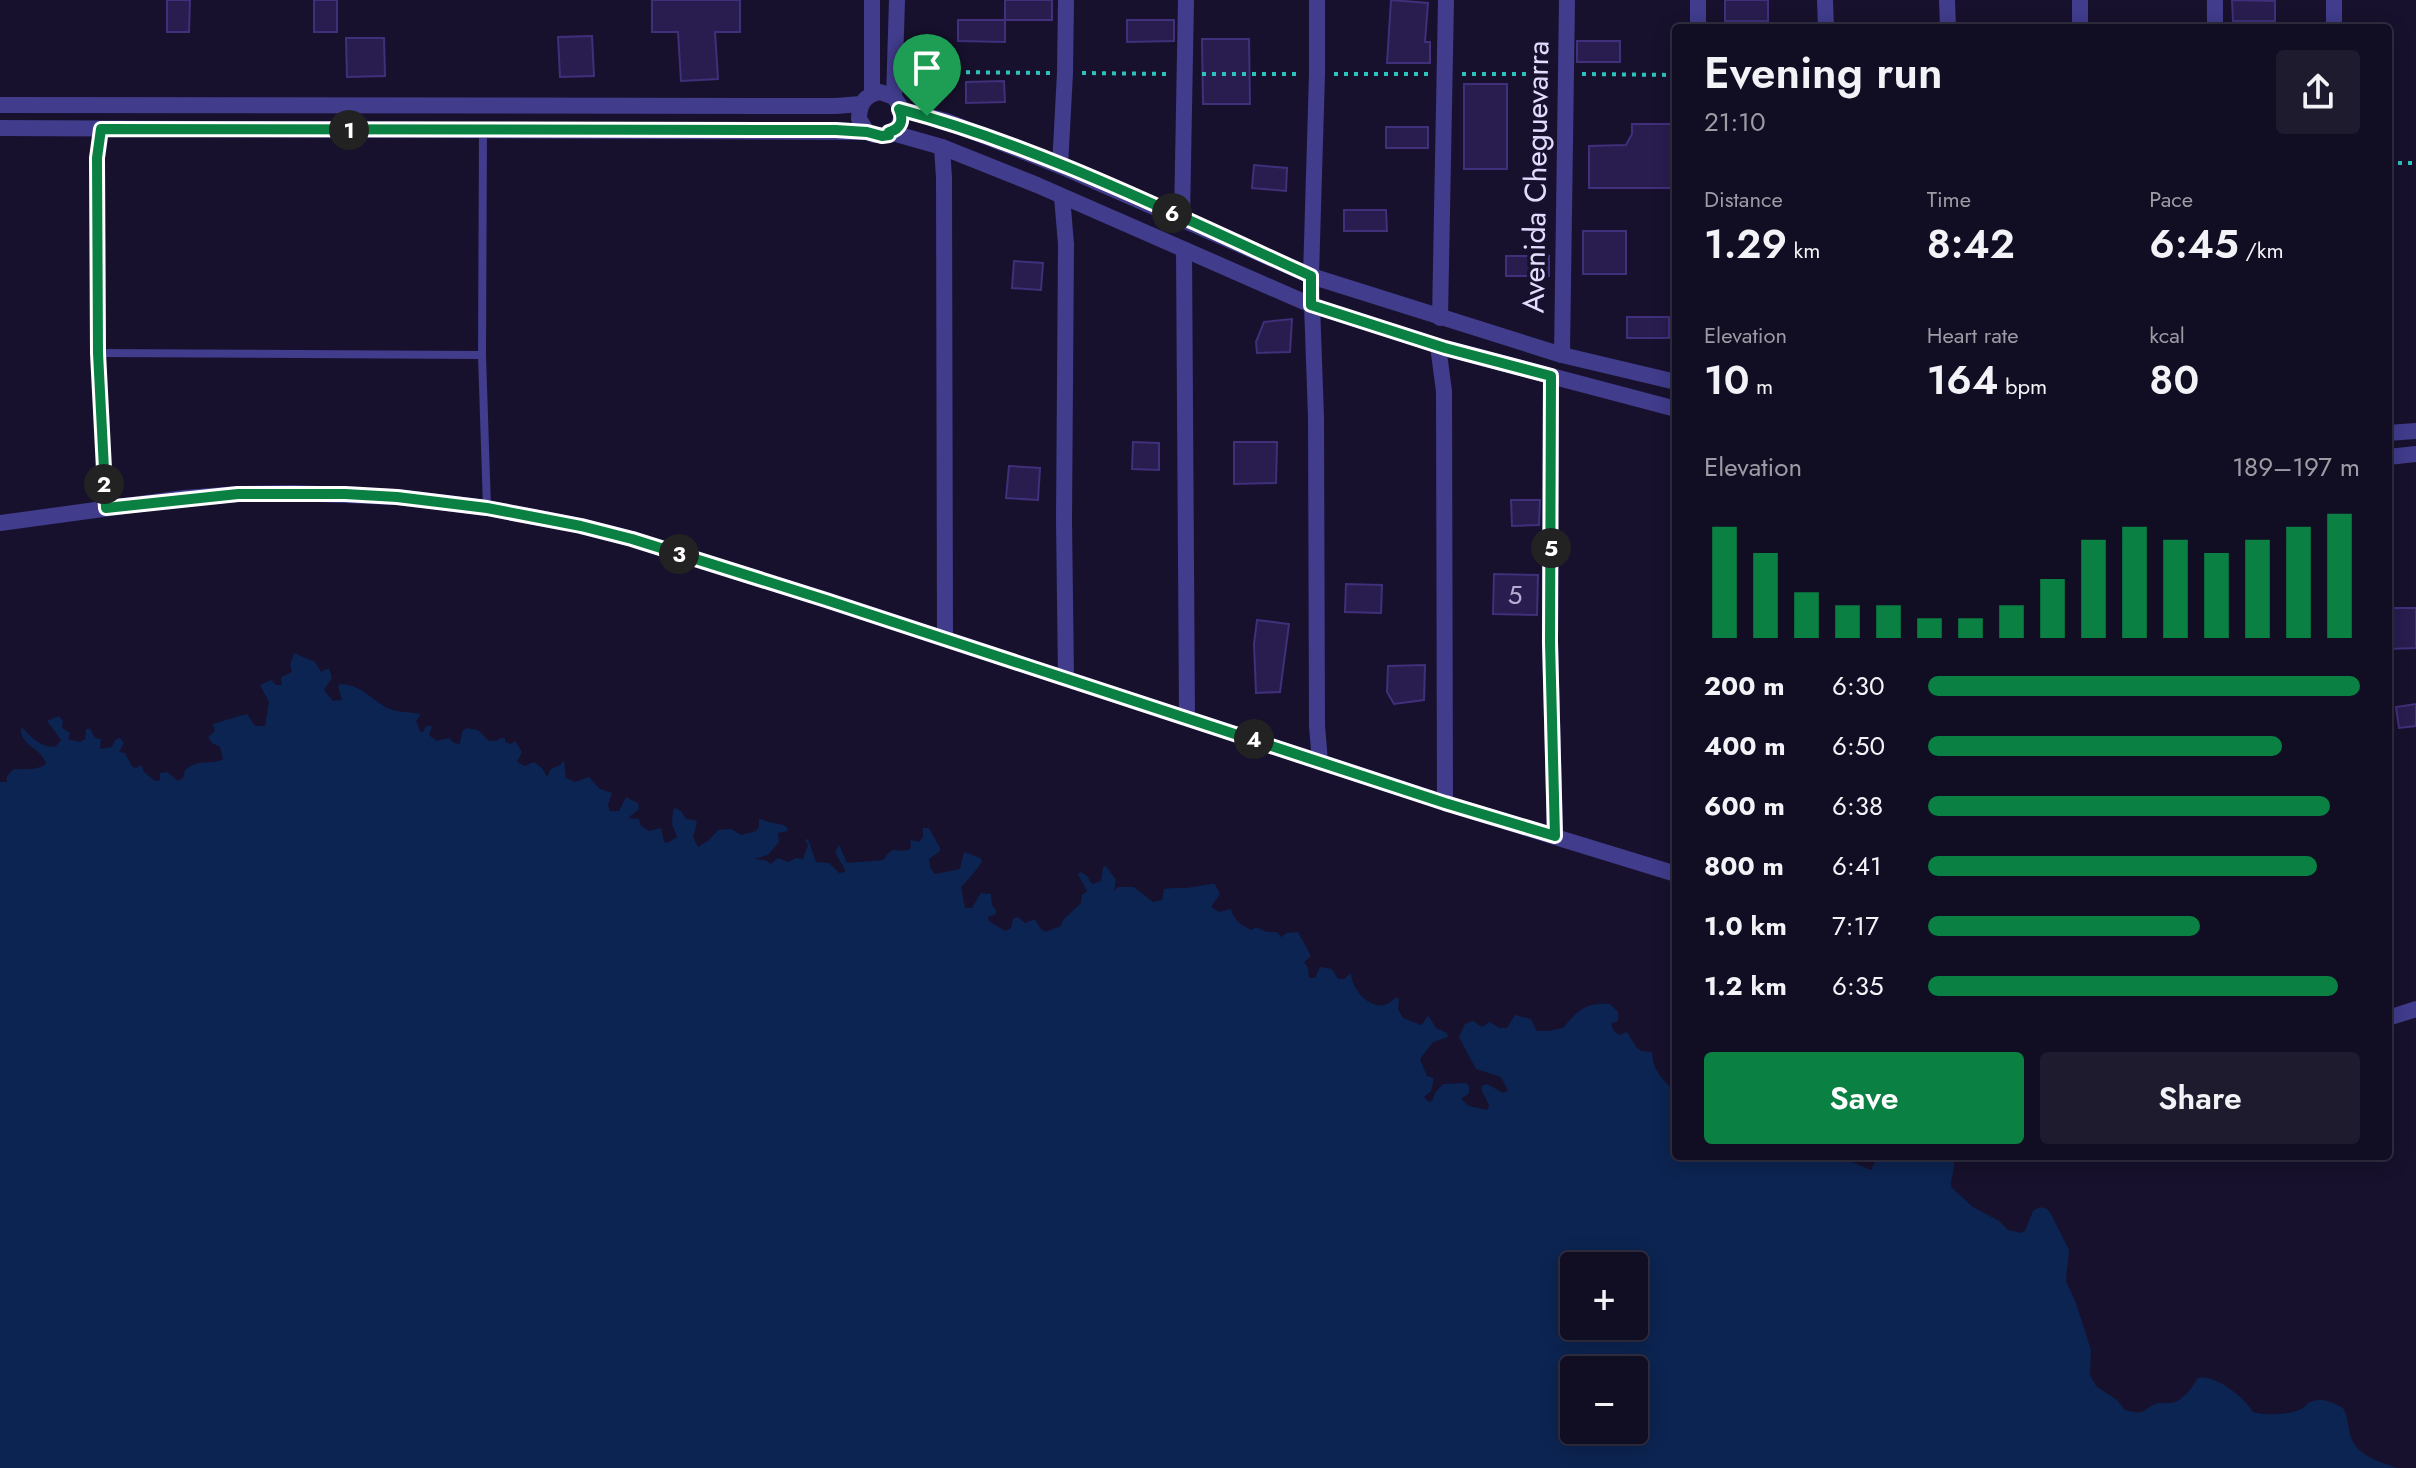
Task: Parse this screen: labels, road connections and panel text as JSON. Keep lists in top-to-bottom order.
{
  "streets": {
    "street": ["Avenida Cheguevarra"]
  },
  "house_numbers": ["5"],
  "page": {
    "heading": ["Evening run", "21:10"],
    "pins": [
      "1",
      "6",
      "2",
      "5",
      "3",
      "4"
    ],
    "stats": [
      ["Distance", "1.29 km"],
      ["Time", "8:42"],
      ["Pace", "6:45 /km"],
      ["Elevation", "10 m"],
      ["Heart rate", "164 bpm"],
      ["kcal", "80"]
    ],
    "chart": ["Elevation", "189–197 m"],
    "list": [
      {
        "name": "200 m",
        "note": "6:30"
      },
      {
        "name": "400 m",
        "note": "6:50"
      },
      {
        "name": "600 m",
        "note": "6:38"
      },
      {
        "name": "800 m",
        "note": "6:41"
      },
      {
        "name": "1.0 km",
        "note": "7:17"
      },
      {
        "name": "1.2 km",
        "note": "6:35"
      }
    ],
    "buttons": ["Save", "Share"],
    "map_buttons": ["+", "−"]
  }
}
